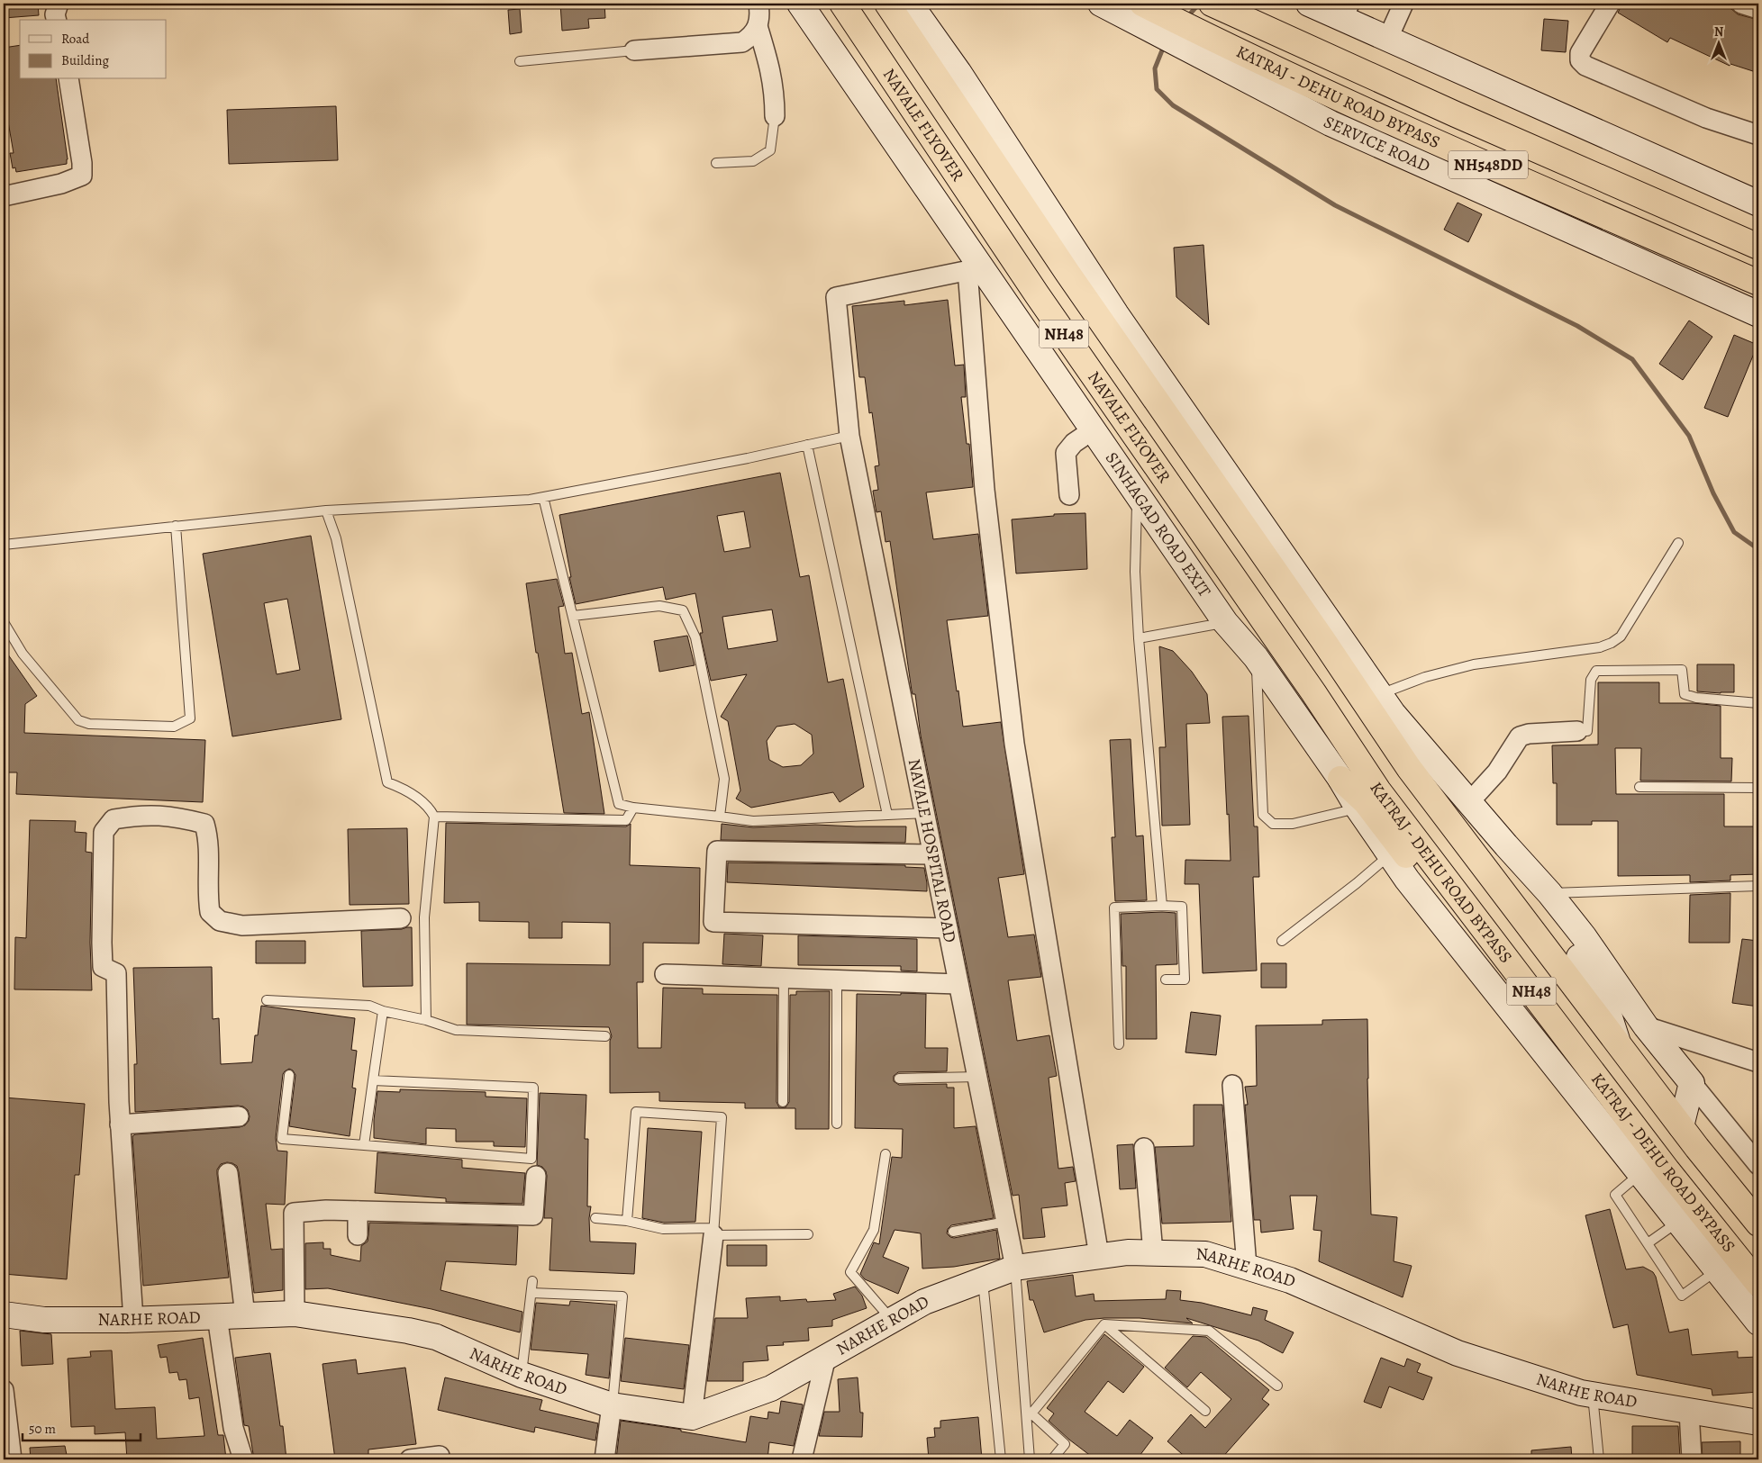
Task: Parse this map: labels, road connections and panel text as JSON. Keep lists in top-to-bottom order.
{
  "streets": {
    "highway": [
      "KATRAJ - DEHU ROAD BYPASS",
      "NAVALE FLYOVER",
      "NH548DD",
      "NH48"
    ],
    "street": [
      "SERVICE ROAD",
      "SINHAGAD ROAD EXIT",
      "NAVALE HOSPITAL ROAD",
      "NARHE ROAD"
    ]
  },
  "crossings": [
    ["KATRAJ - DEHU ROAD BYPASS", "NAVALE FLYOVER"],
    ["KATRAJ - DEHU ROAD BYPASS", "SERVICE ROAD"],
    ["SINHAGAD ROAD EXIT", "NAVALE HOSPITAL ROAD"],
    ["NAVALE HOSPITAL ROAD", "NARHE ROAD"]
  ],
  "legend": ["Road", "Building"],
  "scale_bar": "50 m",
  "north": "top"
}
